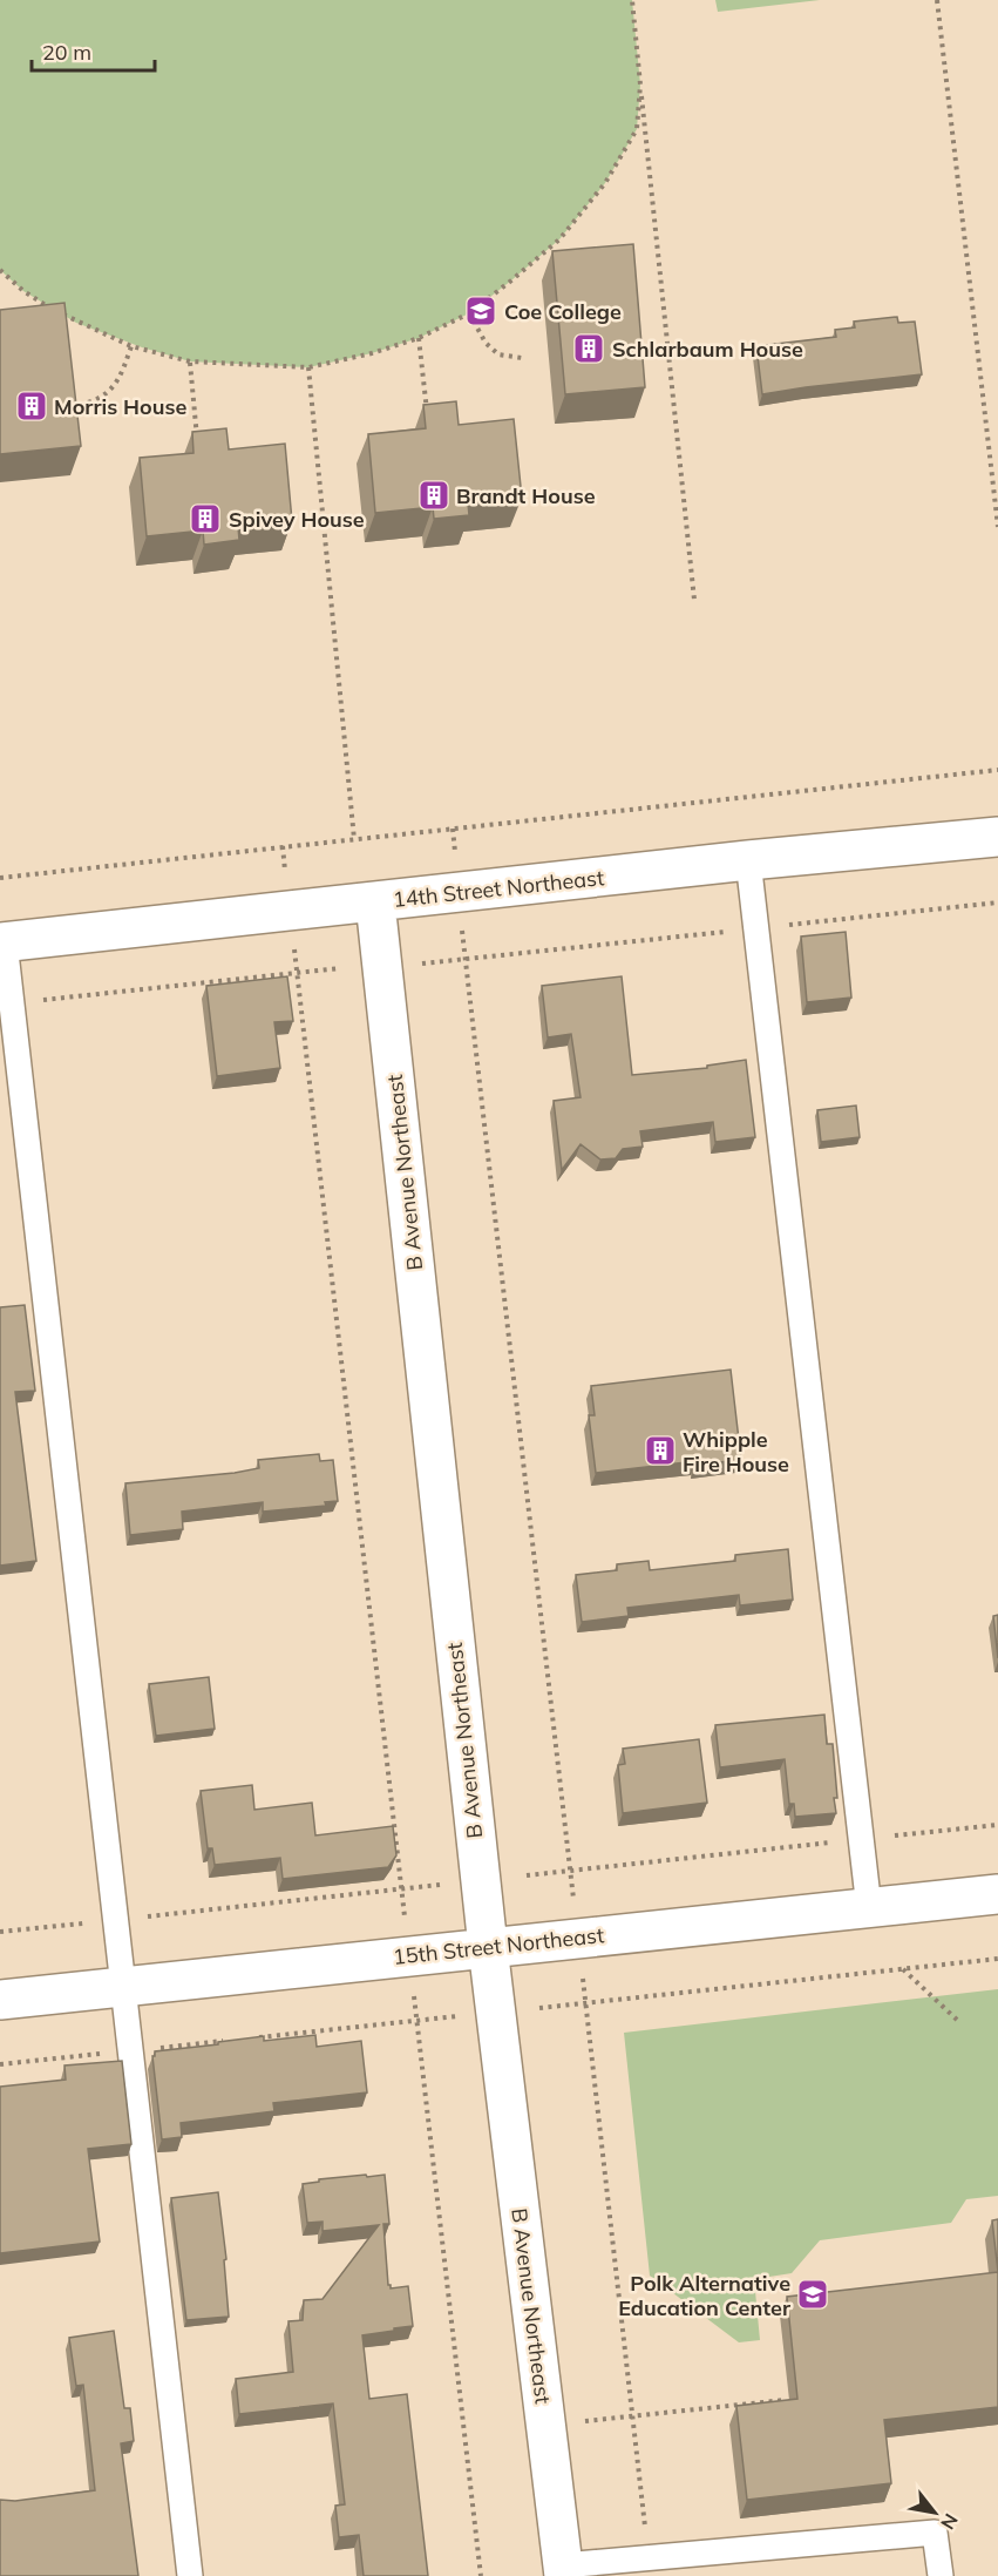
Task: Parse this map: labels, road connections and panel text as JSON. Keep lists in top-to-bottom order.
{
  "streets": {
    "street": ["14th Street Northeast", "B Avenue Northeast", "15th Street Northeast"]
  },
  "crossings": [
    ["14th Street Northeast", "B Avenue Northeast"],
    ["B Avenue Northeast", "15th Street Northeast"]
  ],
  "places": {
    "school or university": ["Coe College", "Polk Alternative Education Center"],
    "building": [
      "Schlarbaum House",
      "Morris House",
      "Brandt House",
      "Spivey House",
      "Whipple Fire House"
    ]
  },
  "scale_bar": "20 m",
  "north": "bottom right"
}
